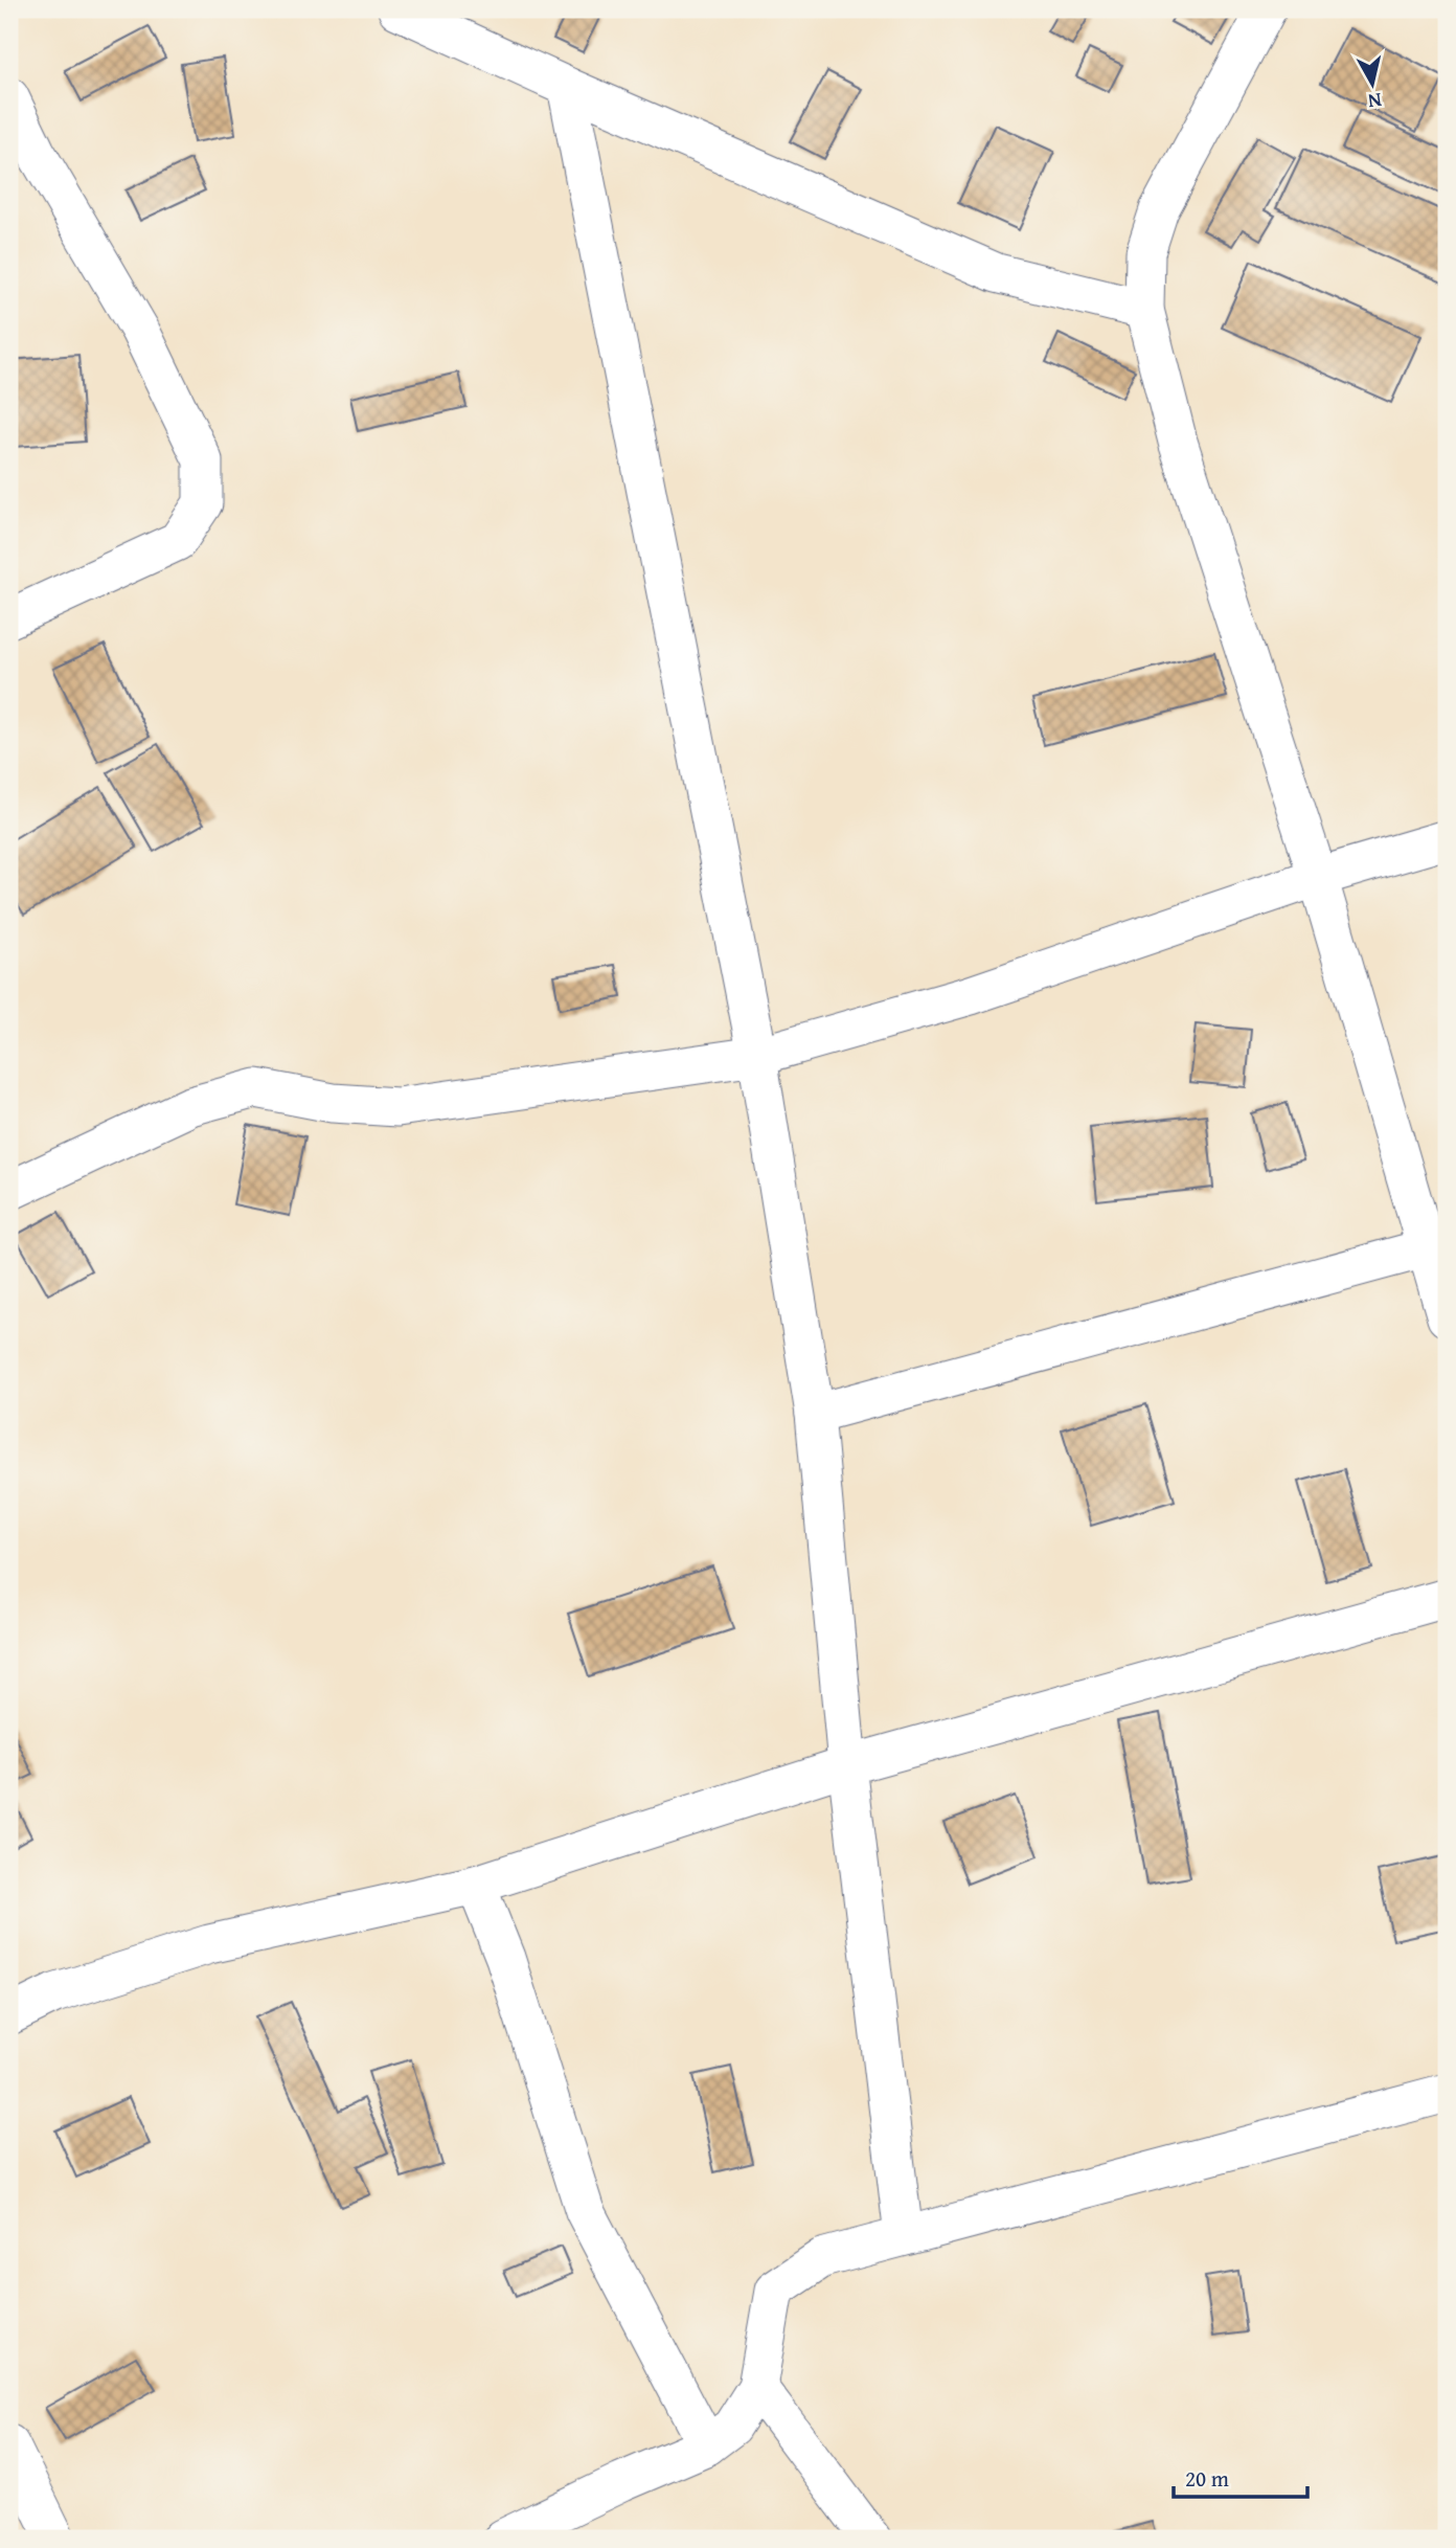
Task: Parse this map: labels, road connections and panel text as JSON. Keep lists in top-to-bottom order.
{
  "scale_bar": "20 m",
  "north": "bottom"
}
